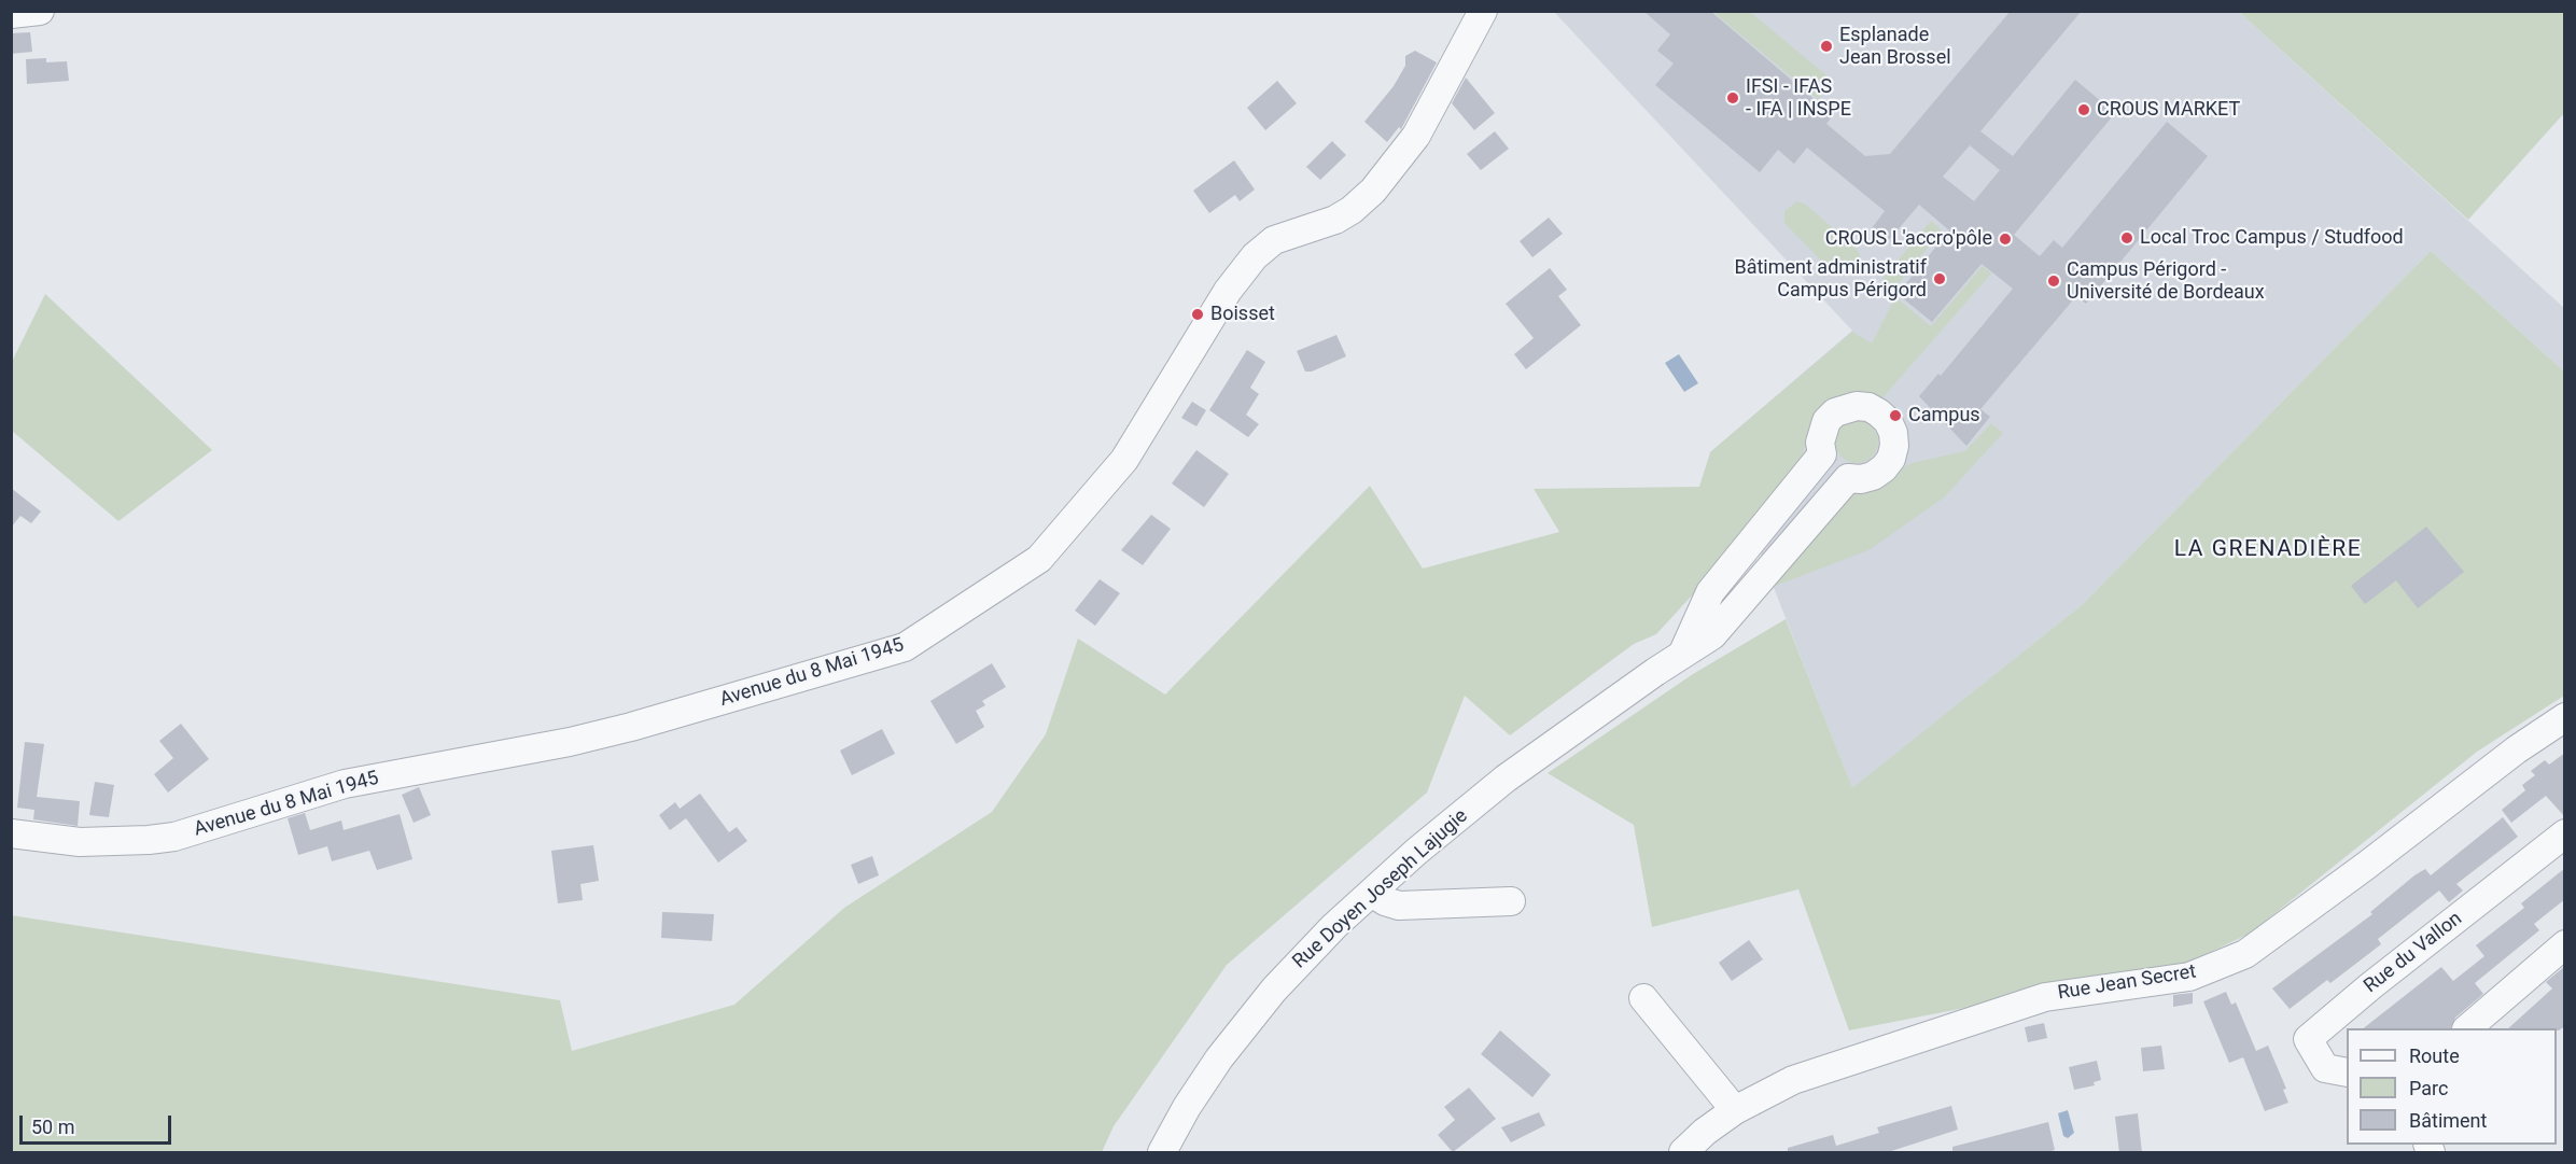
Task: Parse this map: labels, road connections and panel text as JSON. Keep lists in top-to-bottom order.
{
  "streets": {
    "street": [
      "Avenue du 8 Mai 1945",
      "Rue Doyen Joseph Lajugie",
      "Rue du Vallon",
      "Rue Jean Secret"
    ]
  },
  "districts": ["LA GRENADIÈRE"],
  "places": [
    "Esplanade Jean Brossel",
    "IFSI - IFAS - IFA | INSPE",
    "CROUS MARKET",
    "Local Troc Campus / Studfood",
    "CROUS L'accro'pôle",
    "Bâtiment administratif Campus Périgord",
    "Campus Périgord - Université de Bordeaux",
    "Boisset",
    "Campus"
  ],
  "legend": ["Route", "Parc", "Bâtiment"],
  "scale_bar": "50 m"
}
